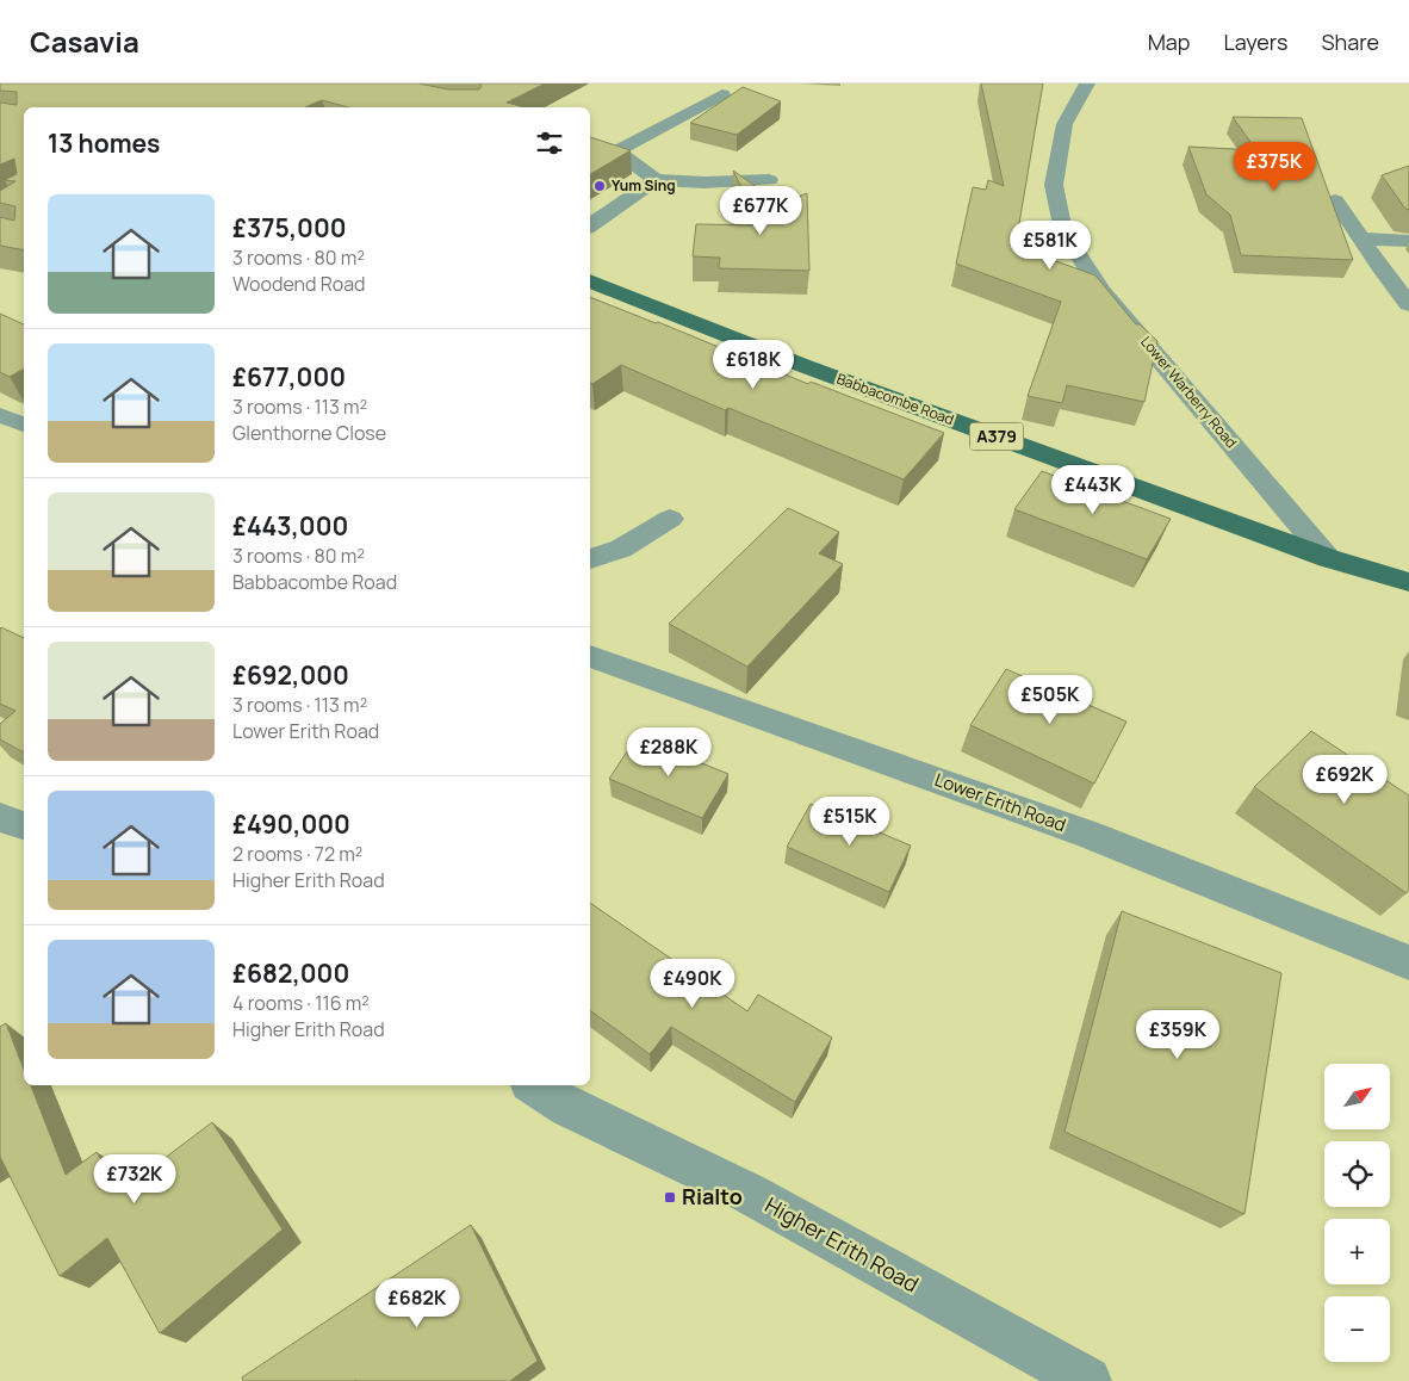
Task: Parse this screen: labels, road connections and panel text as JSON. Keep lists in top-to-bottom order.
{
  "streets": {
    "main road": ["Babbacombe Road", "A379"],
    "street": ["Lower Warberry Road", "Lower Erith Road", "Higher Erith Road"]
  },
  "crossings": [
    ["Lower Warberry Road", "Babbacombe Road"]
  ],
  "places": {
    "other": ["Yum Sing"],
    "transit": ["Rialto"]
  },
  "north": "top right",
  "page": {
    "header": "Casavia",
    "nav": ["Map", "Layers", "Share"],
    "heading": "13 homes",
    "price": [
      "£375K",
      "£677K",
      "£581K",
      "£618K",
      "£443K",
      "£505K",
      "£288K",
      "£692K",
      "£515K",
      "£490K",
      "£359K",
      "£732K",
      "£682K"
    ],
    "list": [
      {
        "name": "£375,000",
        "note": "3 rooms · 80 m² · Woodend Road"
      },
      {
        "name": "£677,000",
        "note": "3 rooms · 113 m² · Glenthorne Close"
      },
      {
        "name": "£443,000",
        "note": "3 rooms · 80 m² · Babbacombe Road"
      },
      {
        "name": "£692,000",
        "note": "3 rooms · 113 m² · Lower Erith Road"
      },
      {
        "name": "£490,000",
        "note": "2 rooms · 72 m² · Higher Erith Road"
      },
      {
        "name": "£682,000",
        "note": "4 rooms · 116 m² · Higher Erith Road"
      }
    ],
    "map_buttons": ["+", "−"]
  }
}
